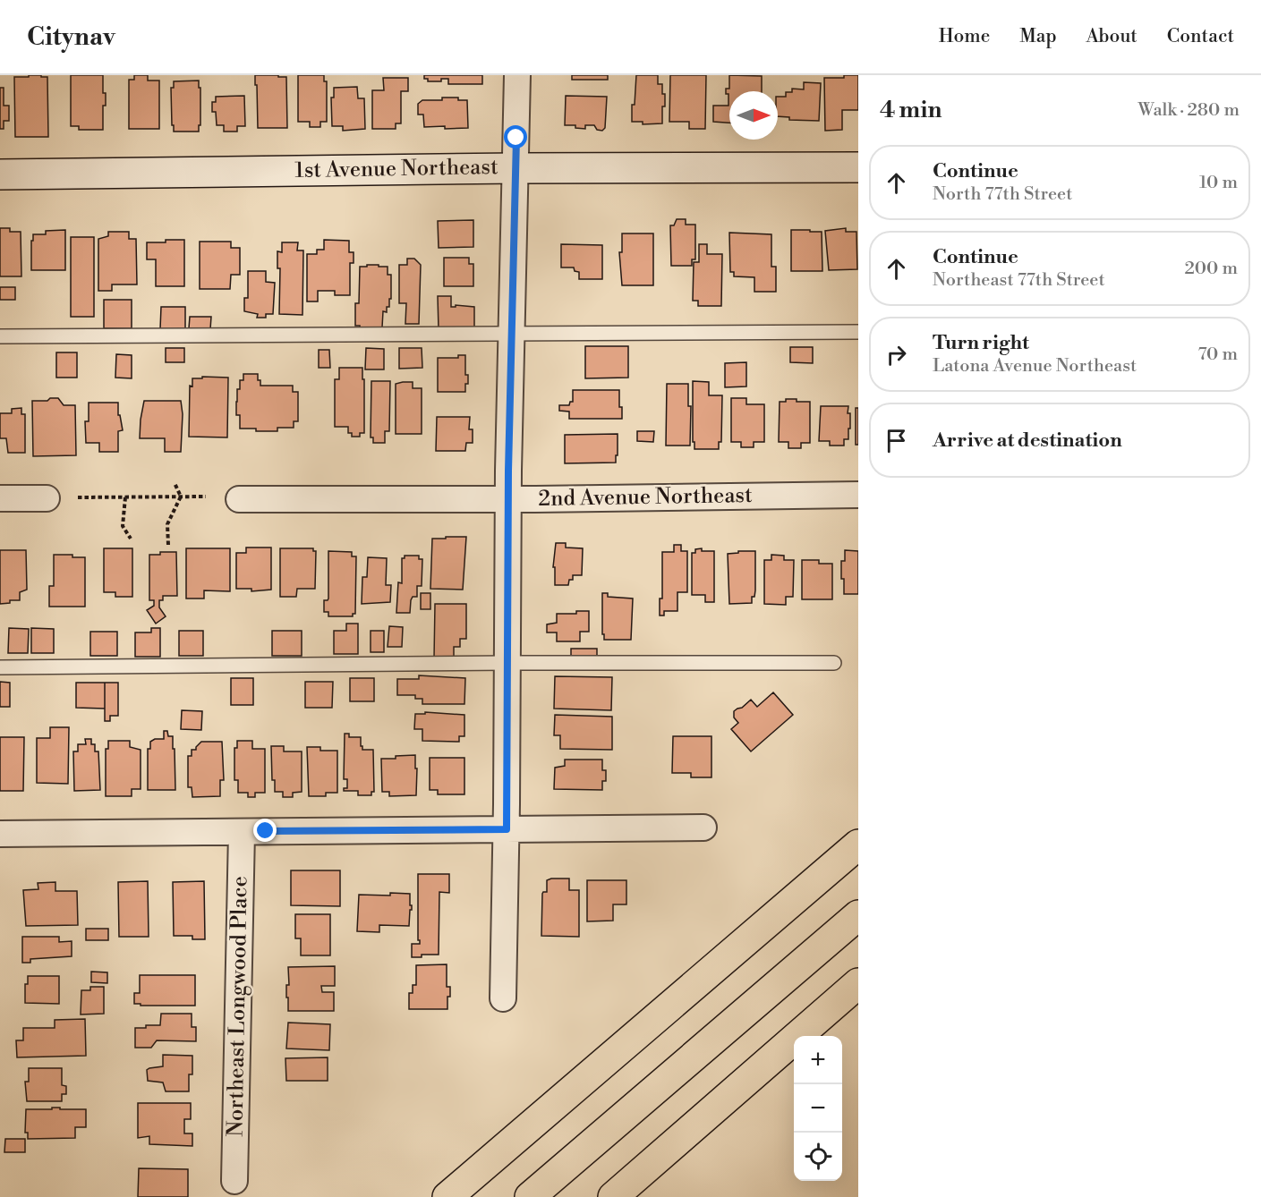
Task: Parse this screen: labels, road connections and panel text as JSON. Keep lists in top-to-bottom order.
{
  "streets": {
    "street": ["1st Avenue Northeast", "2nd Avenue Northeast", "Northeast Longwood Place"]
  },
  "north": "right",
  "page": {
    "header": "Citynav",
    "nav": [
      "Home",
      "Map",
      "About",
      "Contact"
    ],
    "heading": ["4 min", "Walk · 280 m"],
    "list": [
      ["Continue", "North 77th Street", "10 m"],
      ["Continue", "Northeast 77th Street", "200 m"],
      ["Turn right", "Latona Avenue Northeast", "70 m"],
      "Arrive at destination"
    ],
    "map_buttons": ["+", "−"]
  }
}
